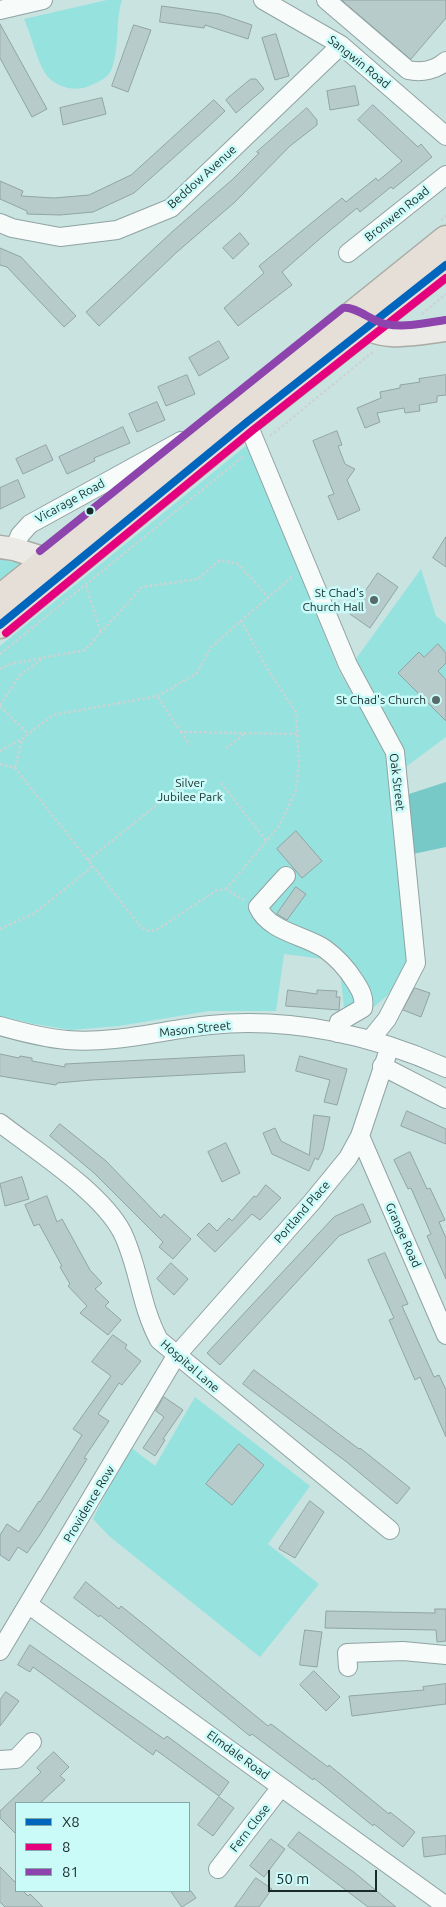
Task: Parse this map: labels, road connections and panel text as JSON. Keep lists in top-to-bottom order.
{
  "streets": {
    "main road": ["Vicarage Road"],
    "street": [
      "Sangwin Road",
      "Beddow Avenue",
      "Bronwen Road",
      "Oak Street",
      "Mason Street",
      "Portland Place",
      "Grange Road",
      "Hospital Lane",
      "Providence Row",
      "Elmdale Road",
      "Fern Close"
    ]
  },
  "crossings": [
    ["Sangwin Road", "Beddow Avenue"],
    ["Oak Street", "Mason Street"],
    ["Mason Street", "Portland Place"],
    ["Portland Place", "Grange Road"],
    ["Portland Place", "Hospital Lane"],
    ["Portland Place", "Providence Row"],
    ["Hospital Lane", "Providence Row"],
    ["Providence Row", "Elmdale Road"],
    ["Elmdale Road", "Fern Close"]
  ],
  "parks": ["Silver Jubilee Park"],
  "places": ["St Chad's Church Hall", "St Chad's Church"],
  "lines": ["transit line X8", "transit line 8", "transit line 81"],
  "legend": ["X8", "8", "81"],
  "scale_bar": "50 m"
}
